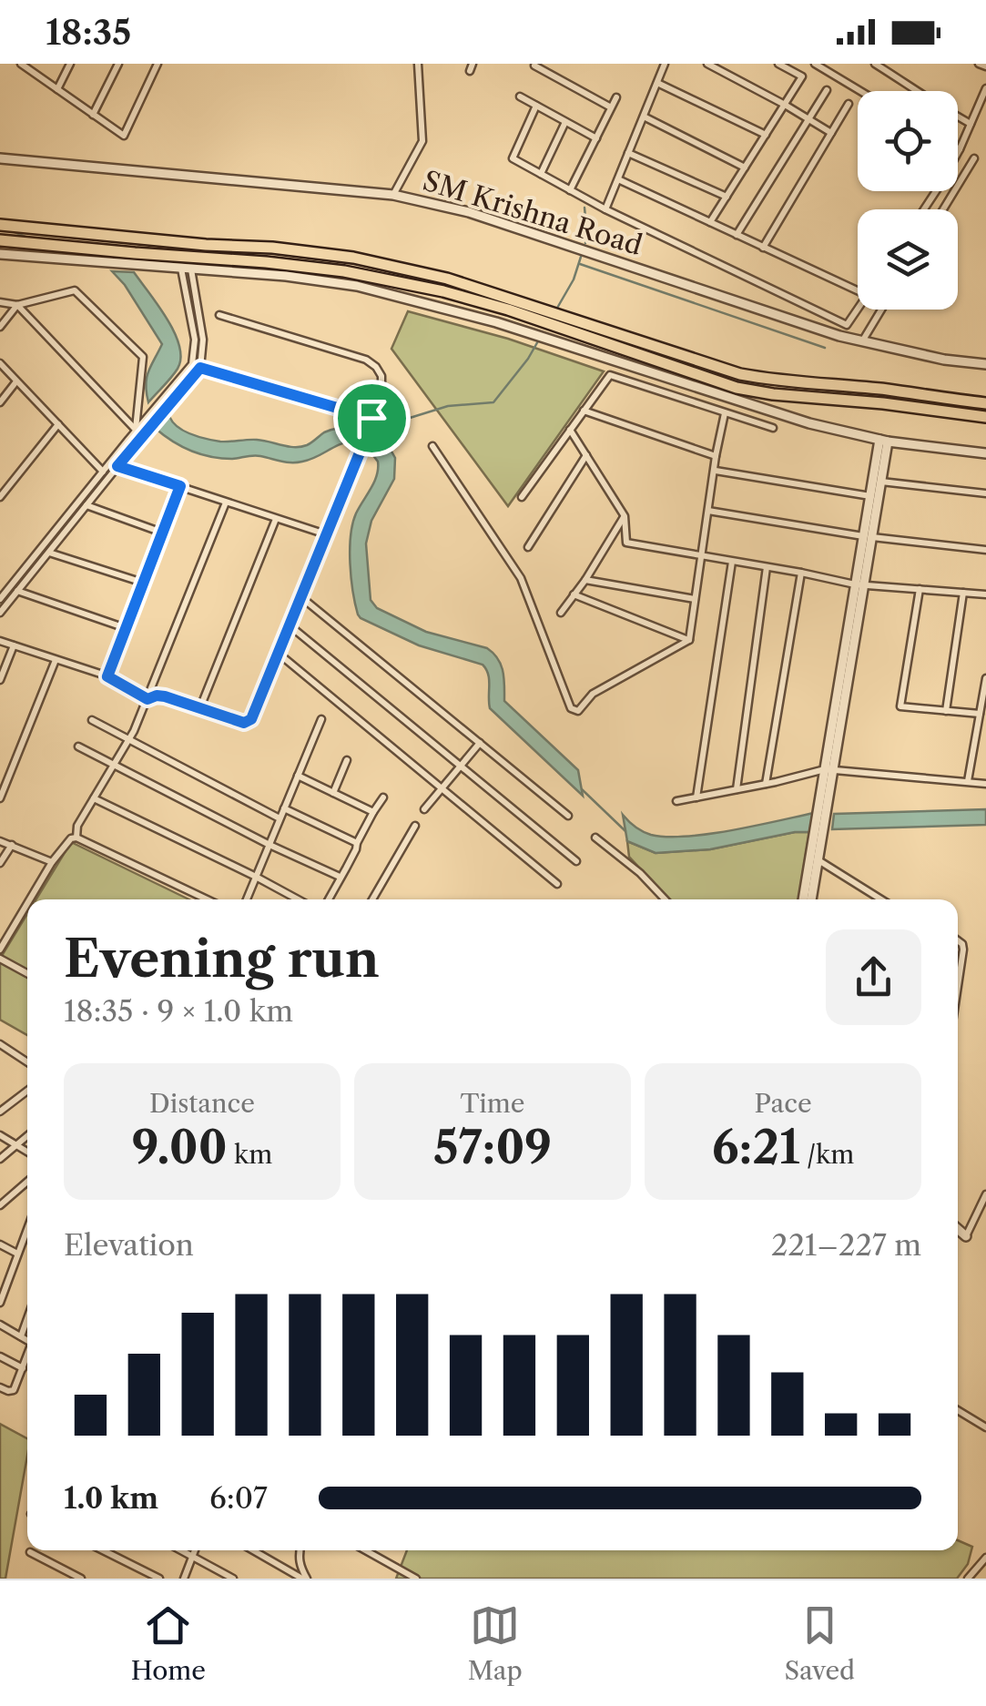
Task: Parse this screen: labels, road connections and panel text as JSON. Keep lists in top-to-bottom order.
{
  "streets": {
    "street": ["SM Krishna Road"]
  },
  "page": {
    "status": "18:35",
    "heading": ["Evening run", "18:35 · 9 × 1.0 km"],
    "stats": [
      ["Distance", "9.00 km"],
      ["Time", "57:09"],
      ["Pace", "6:21 /km"]
    ],
    "chart": ["Elevation", "221–227 m"],
    "list": [
      {
        "name": "1.0 km",
        "note": "6:07"
      }
    ],
    "tabs": ["Home", "Map", "Saved"]
  }
}
